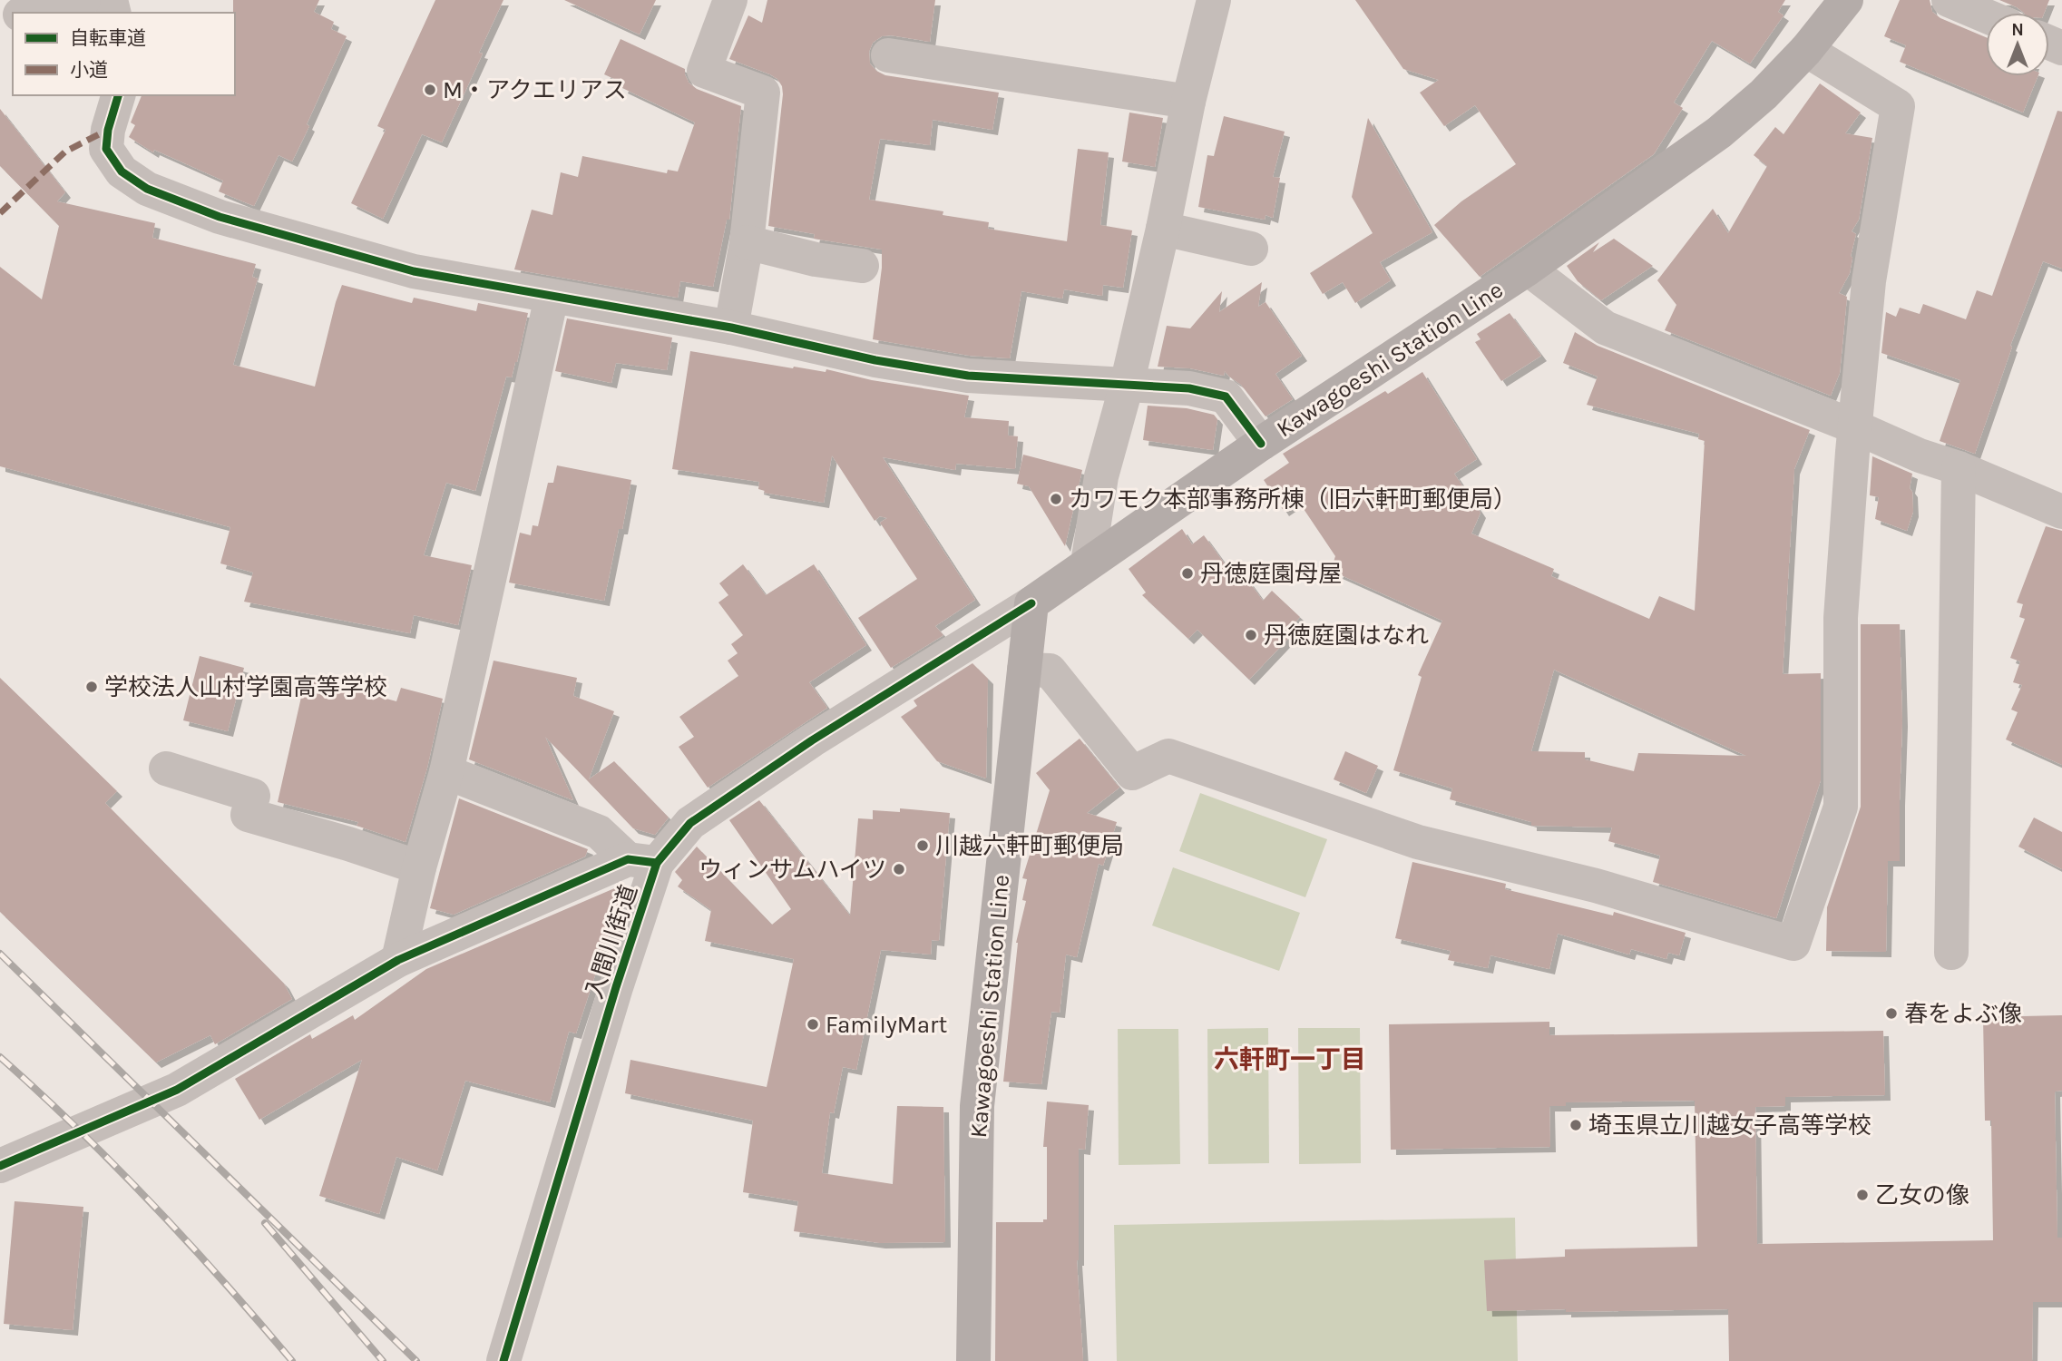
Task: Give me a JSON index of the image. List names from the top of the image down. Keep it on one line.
{"streets":{"main road":["Kawagoeshi Station Line"],"street":["入間川街道"]},"crossings":[["Kawagoeshi Station Line","入間川街道"]],"districts":["六軒町一丁目"],"places":["M・アクエリアス","カワモク本部事務所棟（旧六軒町郵便局）","丹徳庭園母屋","丹徳庭園はなれ","学校法人山村学園高等学校","川越六軒町郵便局","ウィンサムハイツ","春をよぶ像","FamilyMart","埼玉県立川越女子高等学校","乙女の像"],"legend":["自転車道","小道"],"north":"top"}
